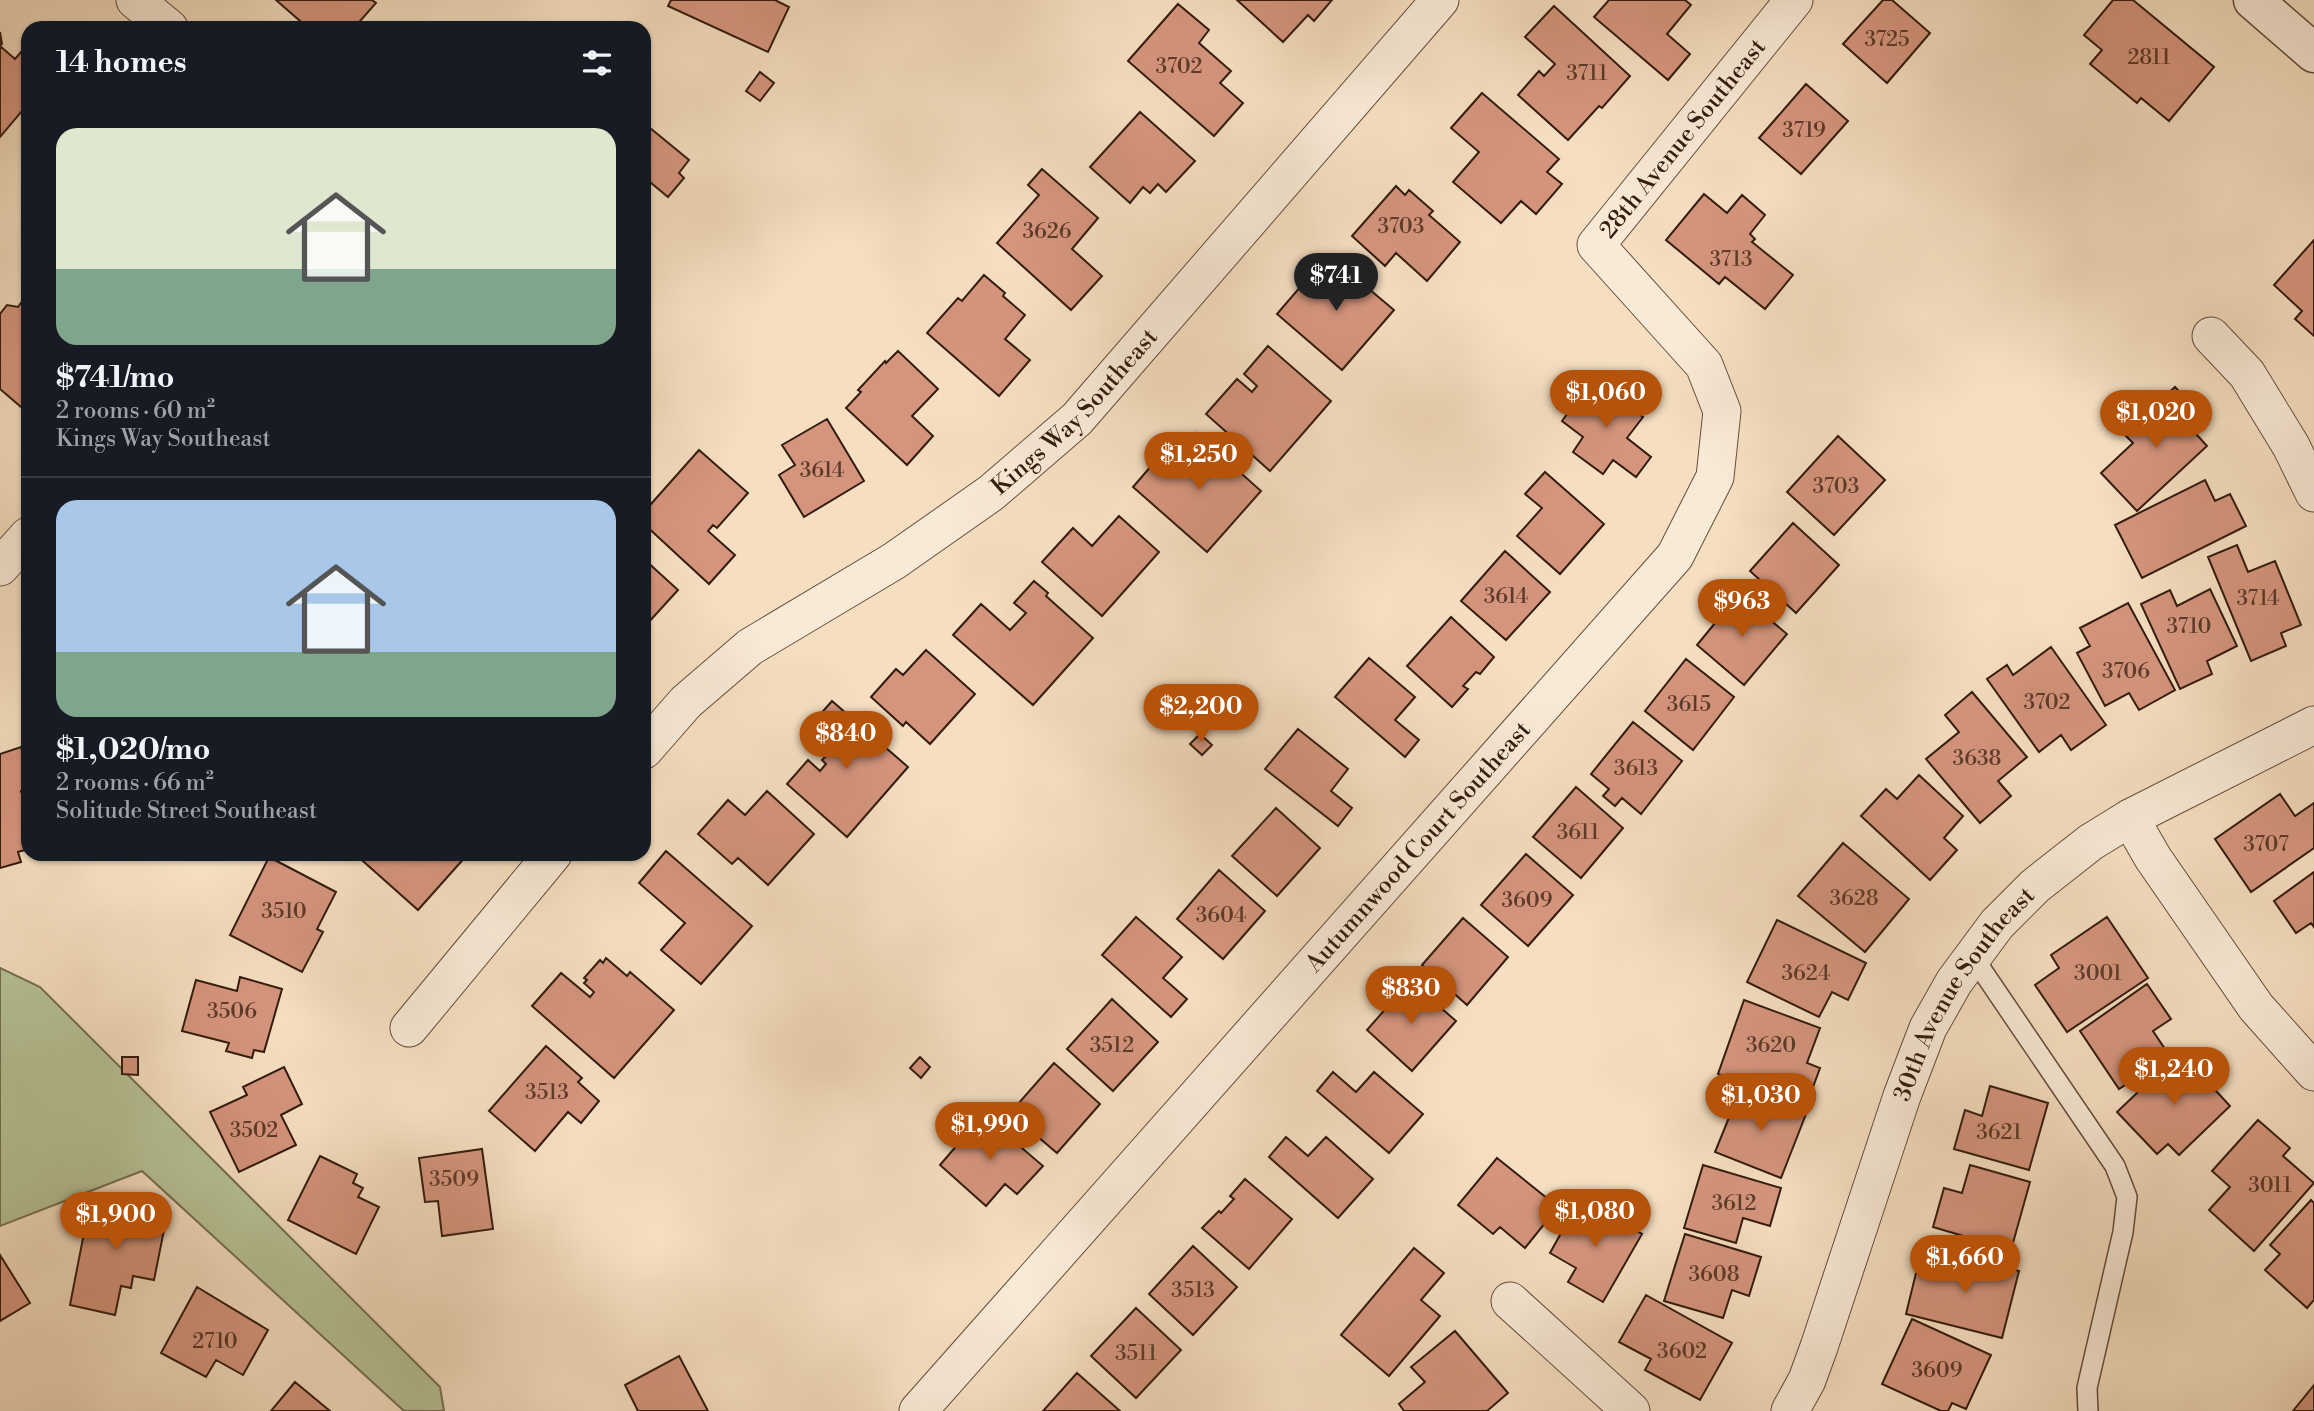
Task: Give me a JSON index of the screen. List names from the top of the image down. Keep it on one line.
{"streets":{"street":["28th Avenue Southeast","Kings Way Southeast","Autumnwood Court Southeast","30th Avenue Southeast"]},"crossings":[["28th Avenue Southeast","Autumnwood Court Southeast"]],"house_numbers":["3725","2811","3702","3711","3719","3703","3626","3713","3614","3703","3614","3714","3710","3706","3702","3615","3638","3613","3611","3707","3628","3609","3510","3604","3624","3001","3506","3512","3620","3513","3502","3621","3509","3011","3612","3608","3513","2710","3602","3511","3609"],"page":{"heading":"14 homes","list":[{"name":"$741/mo","note":"2 rooms · 60 m² · Kings Way Southeast"},{"name":"$1,020/mo","note":"2 rooms · 66 m² · Solitude Street Southeast"}],"price":["$741","$1,060","$1,020","$1,250","$963","$2,200","$840","$830","$1,240","$1,030","$1,990","$1,080","$1,900","$1,660"]}}
